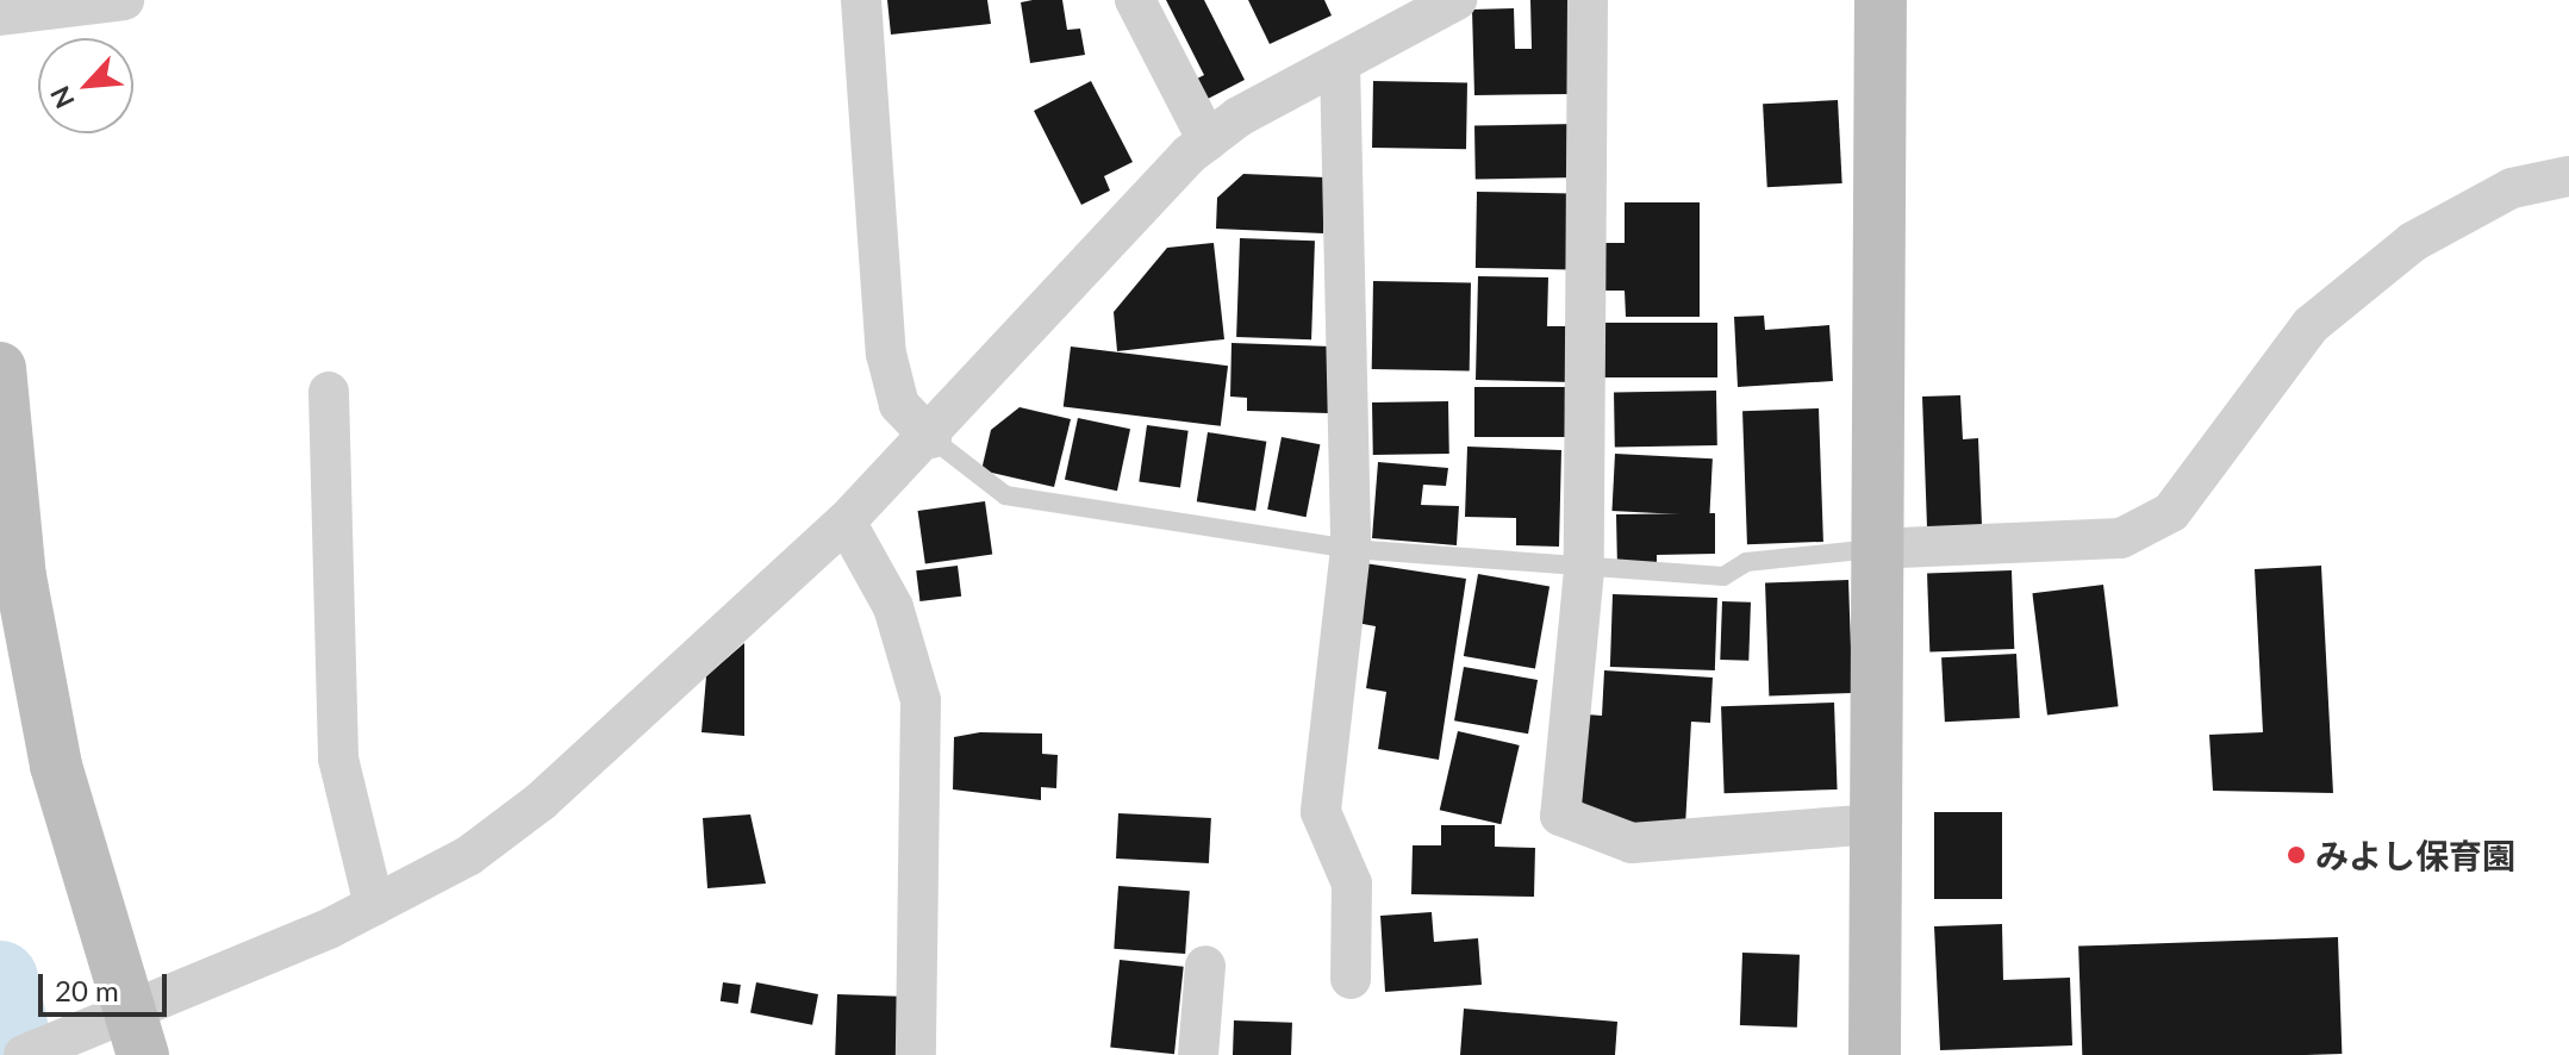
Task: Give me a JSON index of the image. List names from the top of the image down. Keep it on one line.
{"places":["みよし保育園"],"scale_bar":"20 m","north":"bottom left"}
